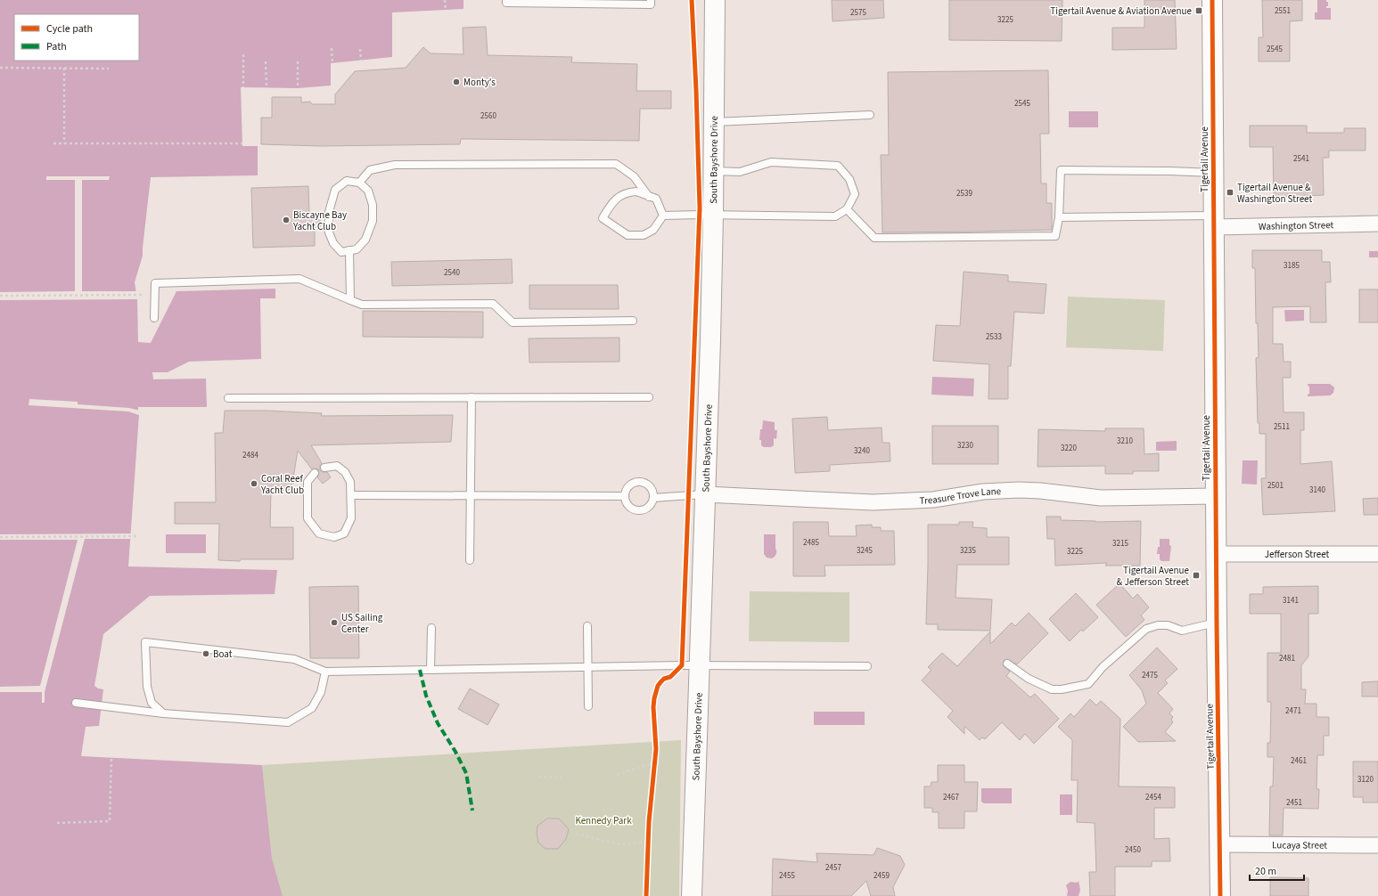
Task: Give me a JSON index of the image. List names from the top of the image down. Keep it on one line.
{"streets":{"main road":["South Bayshore Drive","Tigertail Avenue"],"street":["Washington Street","Treasure Trove Lane","Jefferson Street","Lucaya Street"]},"crossings":[["South Bayshore Drive","Treasure Trove Lane"],["Tigertail Avenue","Washington Street"],["Tigertail Avenue","Treasure Trove Lane"],["Tigertail Avenue","Jefferson Street"],["Tigertail Avenue","Lucaya Street"]],"parks":["Kennedy Park"],"places":{"transit":["Tigertail Avenue & Aviation Avenue","Tigertail Avenue & Washington Street","Tigertail Avenue & Jefferson Street"],"other":["Monty's","Biscayne Bay Yacht Club","Coral Reef Yacht Club","US Sailing Center","Boat"]},"house_numbers":["2551","2575","3225","2545","2545","2560","2541","2539","3185","2540","2533","2511","3210","3230","3220","3240","2484","2501","3140","2485","3215","3245","3235","3225","3141","2481","2475","2471","2461","3120","2467","2454","2451","2450","2457","2455","2459"],"legend":["Cycle path","Path"],"scale_bar":"20 m"}
